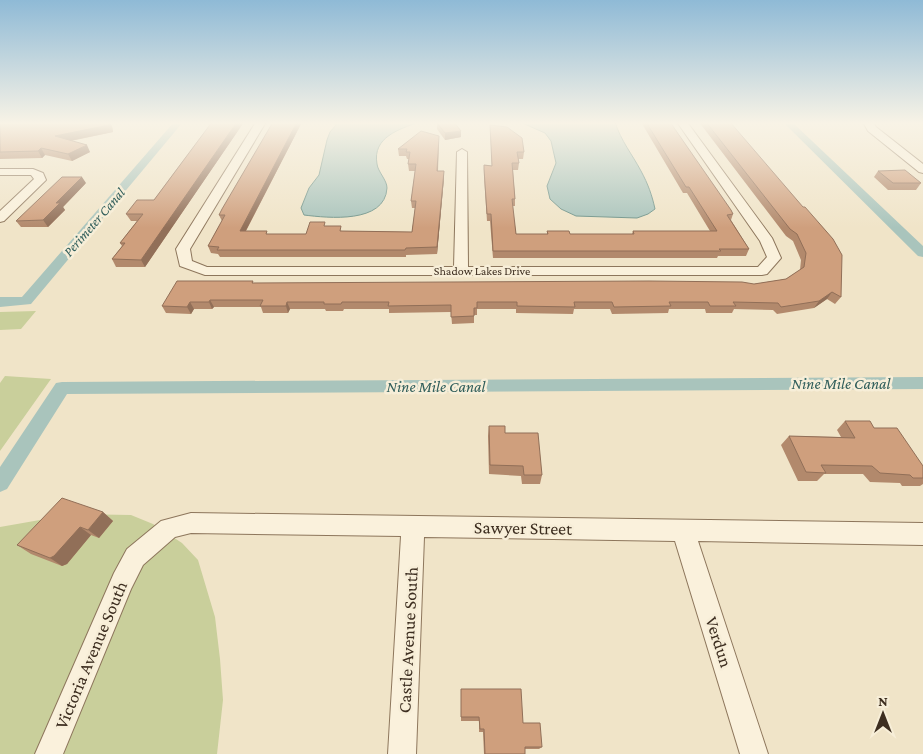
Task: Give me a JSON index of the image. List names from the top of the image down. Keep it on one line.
{"streets":{"street":["Shadow Lakes Drive","Sawyer Street","Castle Avenue South","Verdun","Victoria Avenue South"]},"crossings":[["Sawyer Street","Castle Avenue South"],["Sawyer Street","Verdun"],["Sawyer Street","Victoria Avenue South"]],"water":["Perimeter Canal","Nine Mile Canal"],"north":"top"}
